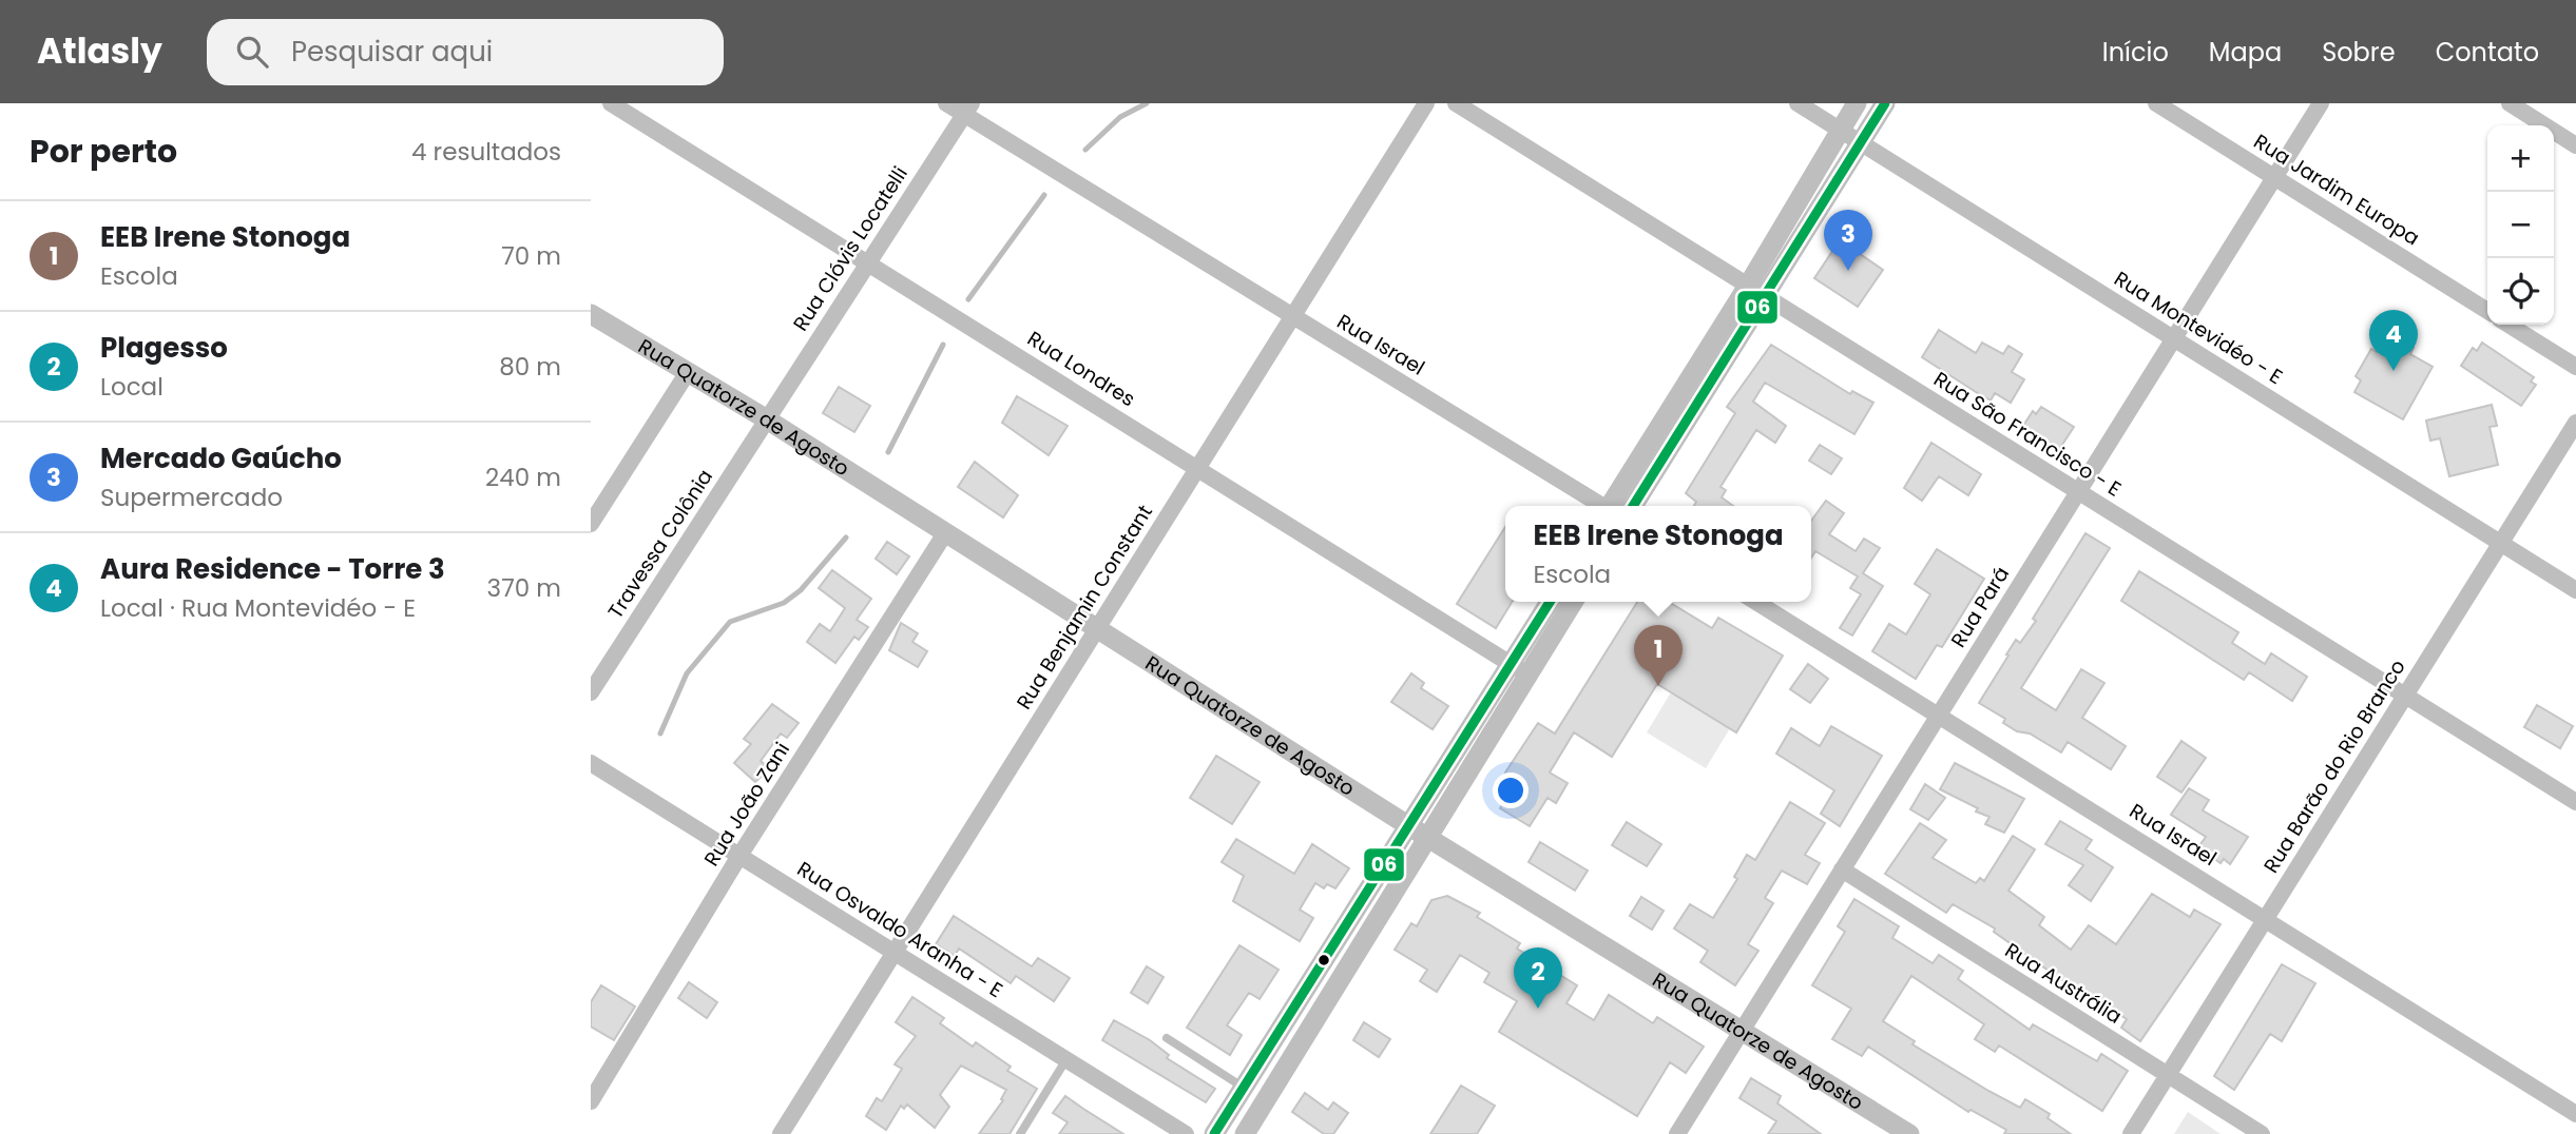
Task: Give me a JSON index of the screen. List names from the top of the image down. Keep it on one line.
{"streets":{"street":["Rua Jardim Europa","Rua Clóvis Locatelli","Rua Montevidéo - E","Rua Israel","Rua Londres","Rua Quatorze de Agosto","Rua São Francisco - E","Travessa Colônia","Rua Benjamin Constant","Rua Pará","Rua Barão do Rio Branco","Rua João Zani","Rua Osvaldo Aranha - E","Rua Austrália"]},"crossings":[["Rua Jardim Europa","Rua Pará"],["Rua Clóvis Locatelli","Rua Israel"],["Rua Clóvis Locatelli","Rua Londres"],["Rua Clóvis Locatelli","Rua Quatorze de Agosto"],["Rua Clóvis Locatelli","Travessa Colônia"],["Rua Montevidéo - E","Rua Pará"],["Rua Montevidéo - E","Rua Barão do Rio Branco"],["Rua Israel","Rua Benjamin Constant"],["Rua Israel","Rua Pará"],["Rua Israel","Rua Barão do Rio Branco"],["Rua Londres","Rua Benjamin Constant"],["Rua Quatorze de Agosto","Travessa Colônia"],["Rua Quatorze de Agosto","Rua Benjamin Constant"],["Rua Quatorze de Agosto","Rua Pará"],["Rua Quatorze de Agosto","Rua João Zani"],["Rua São Francisco - E","Rua Pará"],["Rua São Francisco - E","Rua Barão do Rio Branco"],["Rua Benjamin Constant","Rua Osvaldo Aranha - E"],["Rua Pará","Rua Austrália"],["Rua Barão do Rio Branco","Rua Austrália"],["Rua João Zani","Rua Osvaldo Aranha - E"]],"lines":["transit line 06"],"page":{"header":"Atlasly","search":"Pesquisar aqui","nav":["Início","Mapa","Sobre","Contato"],"heading":["Por perto","4 resultados"],"map_buttons":["+","−"],"list":[{"mark":"1","name":"EEB Irene Stonoga","note":"Escola","value":"70 m"},{"mark":"2","name":"Plagesso","note":"Local","value":"80 m"},{"mark":"3","name":"Mercado Gaúcho","note":"Supermercado","value":"240 m"},{"mark":"4","name":"Aura Residence - Torre 3","note":"Local · Rua Montevidéo - E","value":"370 m"}],"pins":["3","4","1","2"],"popup":["EEB Irene Stonoga","Escola"]}}
